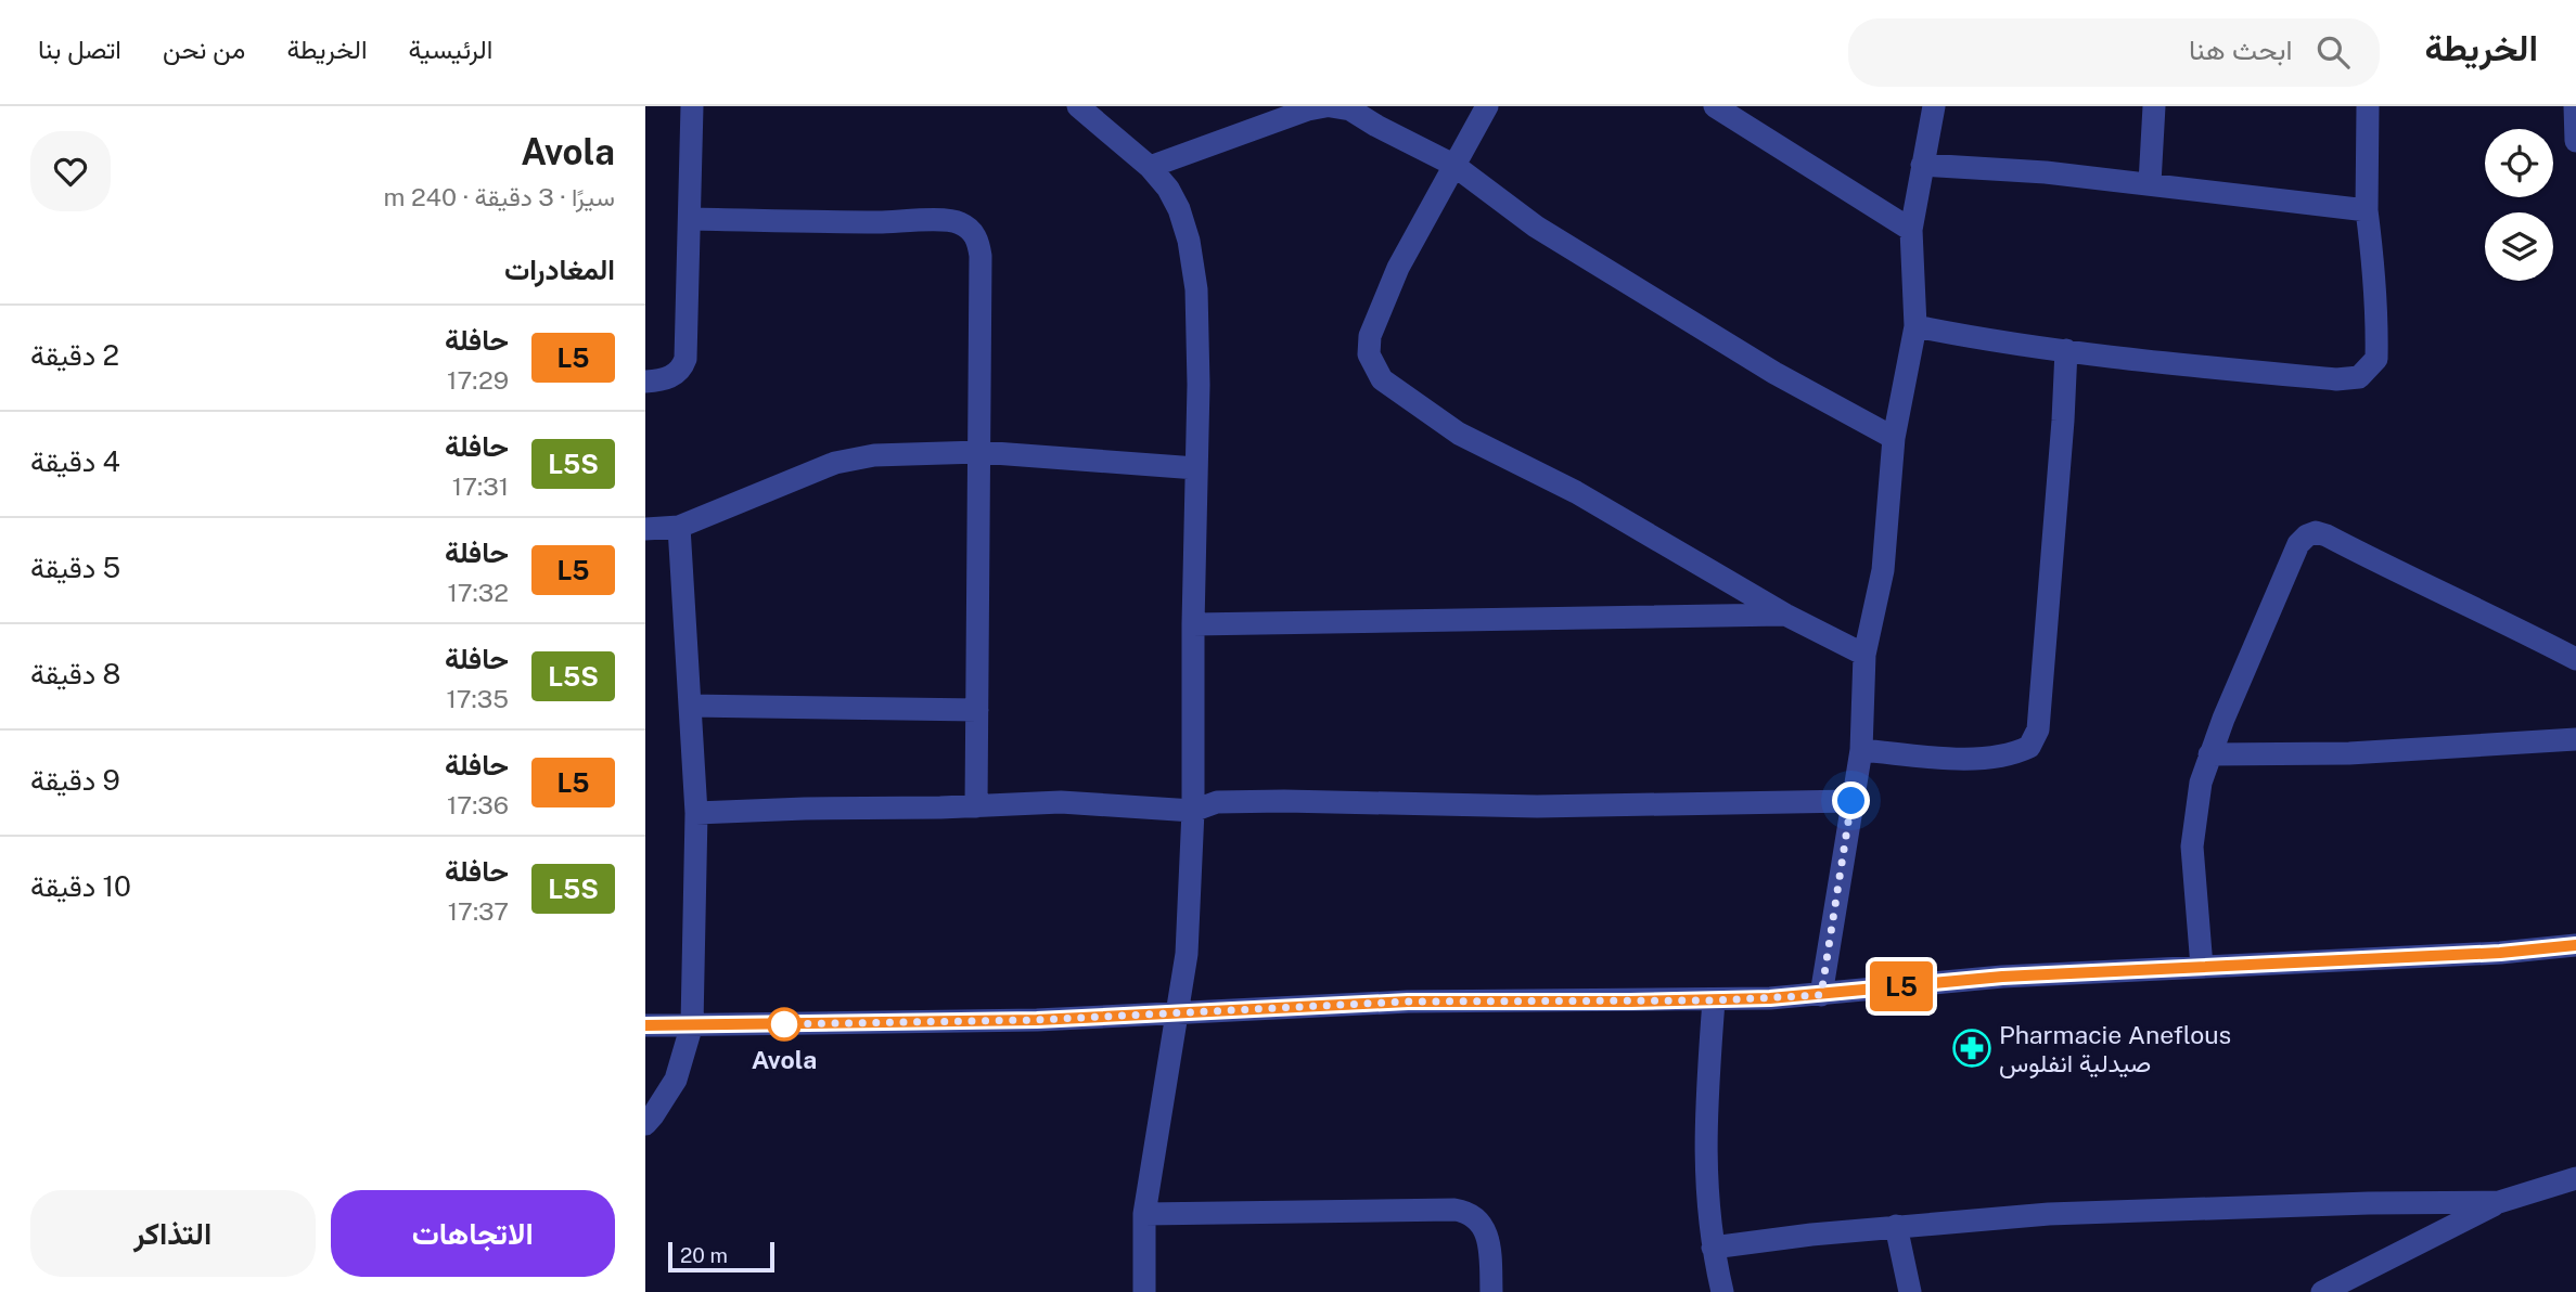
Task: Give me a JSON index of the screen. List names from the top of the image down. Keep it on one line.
{"places":{"other":["Avola"],"pharmacy":["Pharmacie Aneflous صيدلية انفلوس"]},"lines":["bus line L5"],"scale_bar":"20 m","page":{"header":"الخريطة","search":"ابحث هنا","nav":["الرئيسية","الخريطة","من نحن","اتصل بنا"],"on_map":"L5","heading":[["Avola","سيرًا · 3 دقيقة · 240 m"],"المغادرات"],"list":[{"mark":"L5","name":"حافلة","note":"17:29","value":"2 دقيقة"},{"mark":"L5S","name":"حافلة","note":"17:31","value":"4 دقيقة"},{"mark":"L5","name":"حافلة","note":"17:32","value":"5 دقيقة"},{"mark":"L5S","name":"حافلة","note":"17:35","value":"8 دقيقة"},{"mark":"L5","name":"حافلة","note":"17:36","value":"9 دقيقة"},{"mark":"L5S","name":"حافلة","note":"17:37","value":"10 دقيقة"}],"buttons":["الاتجاهات","التذاكر"],"scale":"20 m"}}
